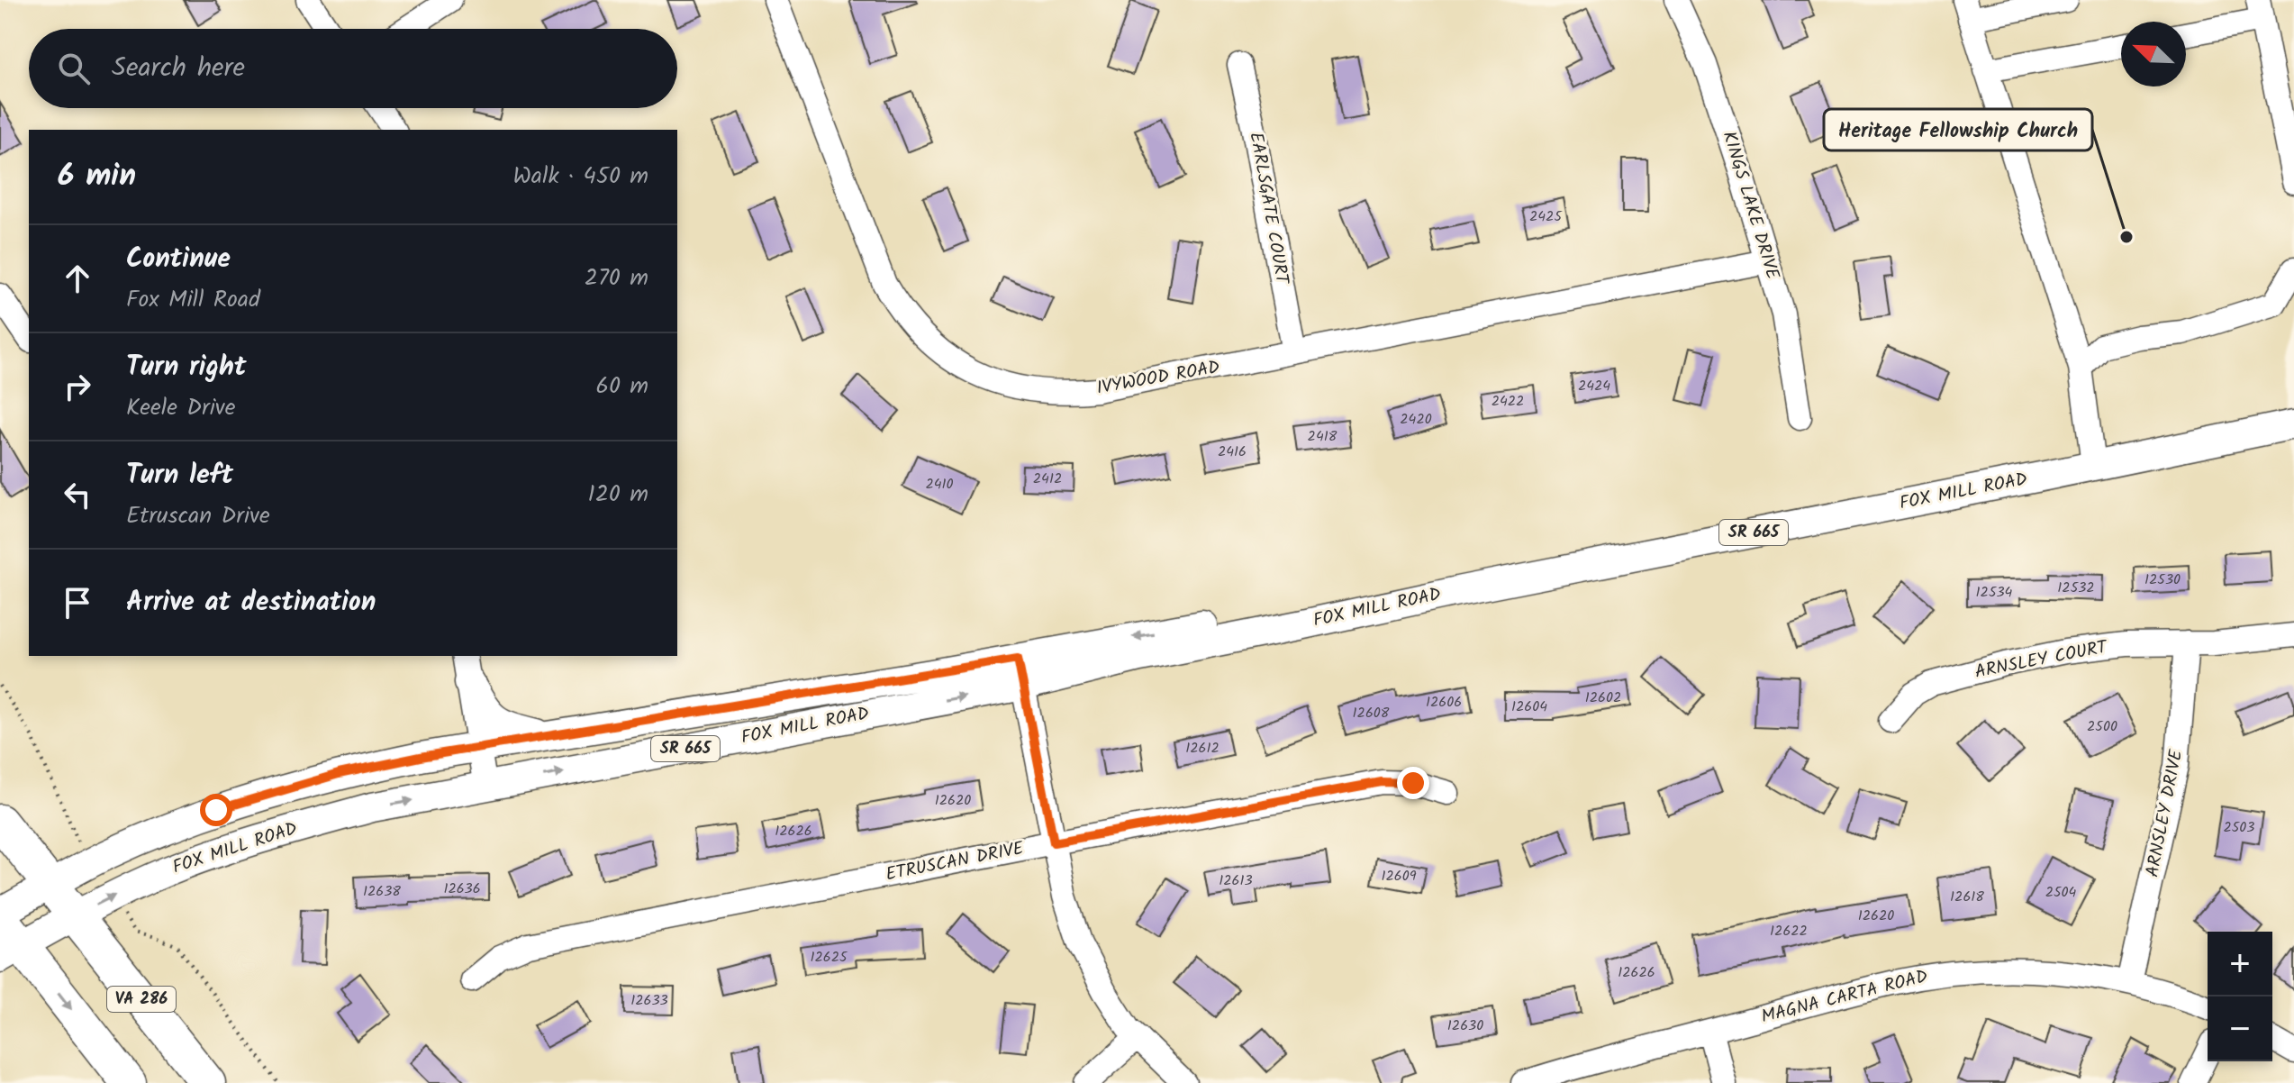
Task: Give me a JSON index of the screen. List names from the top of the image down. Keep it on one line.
{"streets":{"highway":["VA 286"],"main road":["FOX MILL ROAD","SR 665"],"street":["KINGS LAKE DRIVE","EARLSGATE COURT","IVYWOOD ROAD","ARNSLEY COURT","ARNSLEY DRIVE","ETRUSCAN DRIVE","MAGNA CARTA ROAD"]},"crossings":[["KINGS LAKE DRIVE","IVYWOOD ROAD"],["EARLSGATE COURT","IVYWOOD ROAD"],["FOX MILL ROAD","VA 286"],["ARNSLEY COURT","ARNSLEY DRIVE"],["ARNSLEY DRIVE","MAGNA CARTA ROAD"]],"places":["Heritage Fellowship Church"],"house_numbers":["2425","2424","2422","2420","2418","2416","2412","2410","12530","12532","12534","12602","12606","12604","12608","2500","12612","12620","2503","12626","12609","12613","12636","12638","2504","12618","12620","12622","12625","12626","12633","12630"],"north":"top left","page":{"search":"Search here","heading":["6 min","Walk · 450 m"],"list":[["Continue","Fox Mill Road","270 m"],["Turn right","Keele Drive","60 m"],["Turn left","Etruscan Drive","120 m"],"Arrive at destination"],"map_buttons":["+","−"]}}
